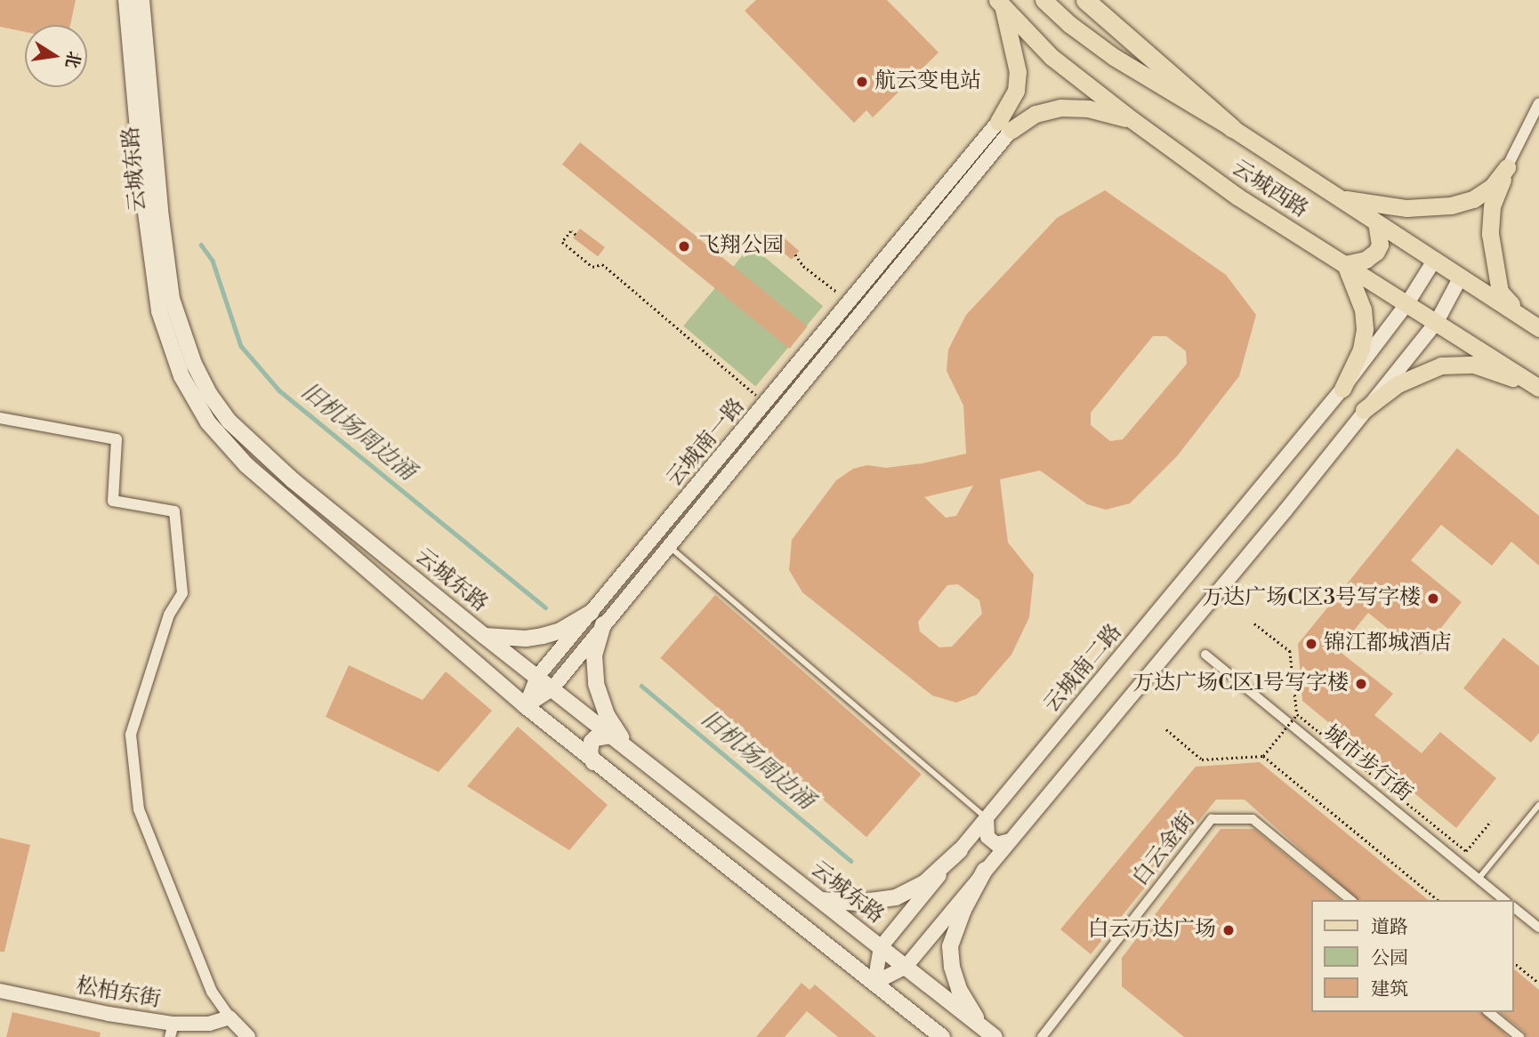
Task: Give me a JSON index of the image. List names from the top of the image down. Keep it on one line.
{"streets":{"main road":["云城东路","云城西路"],"street":["云城南一路","云城南二路","城市步行街","白云金街","松柏东街"]},"crossings":[["云城东路","云城南一路"],["云城东路","云城南二路"],["云城西路","云城南二路"]],"water":["旧机场周边涌"],"places":["航云变电站","飞翔公园","万达广场C区3号写字楼","锦江都城酒店","万达广场C区1号写字楼","白云万达广场"],"legend":["道路","公园","建筑"],"north":"right"}
